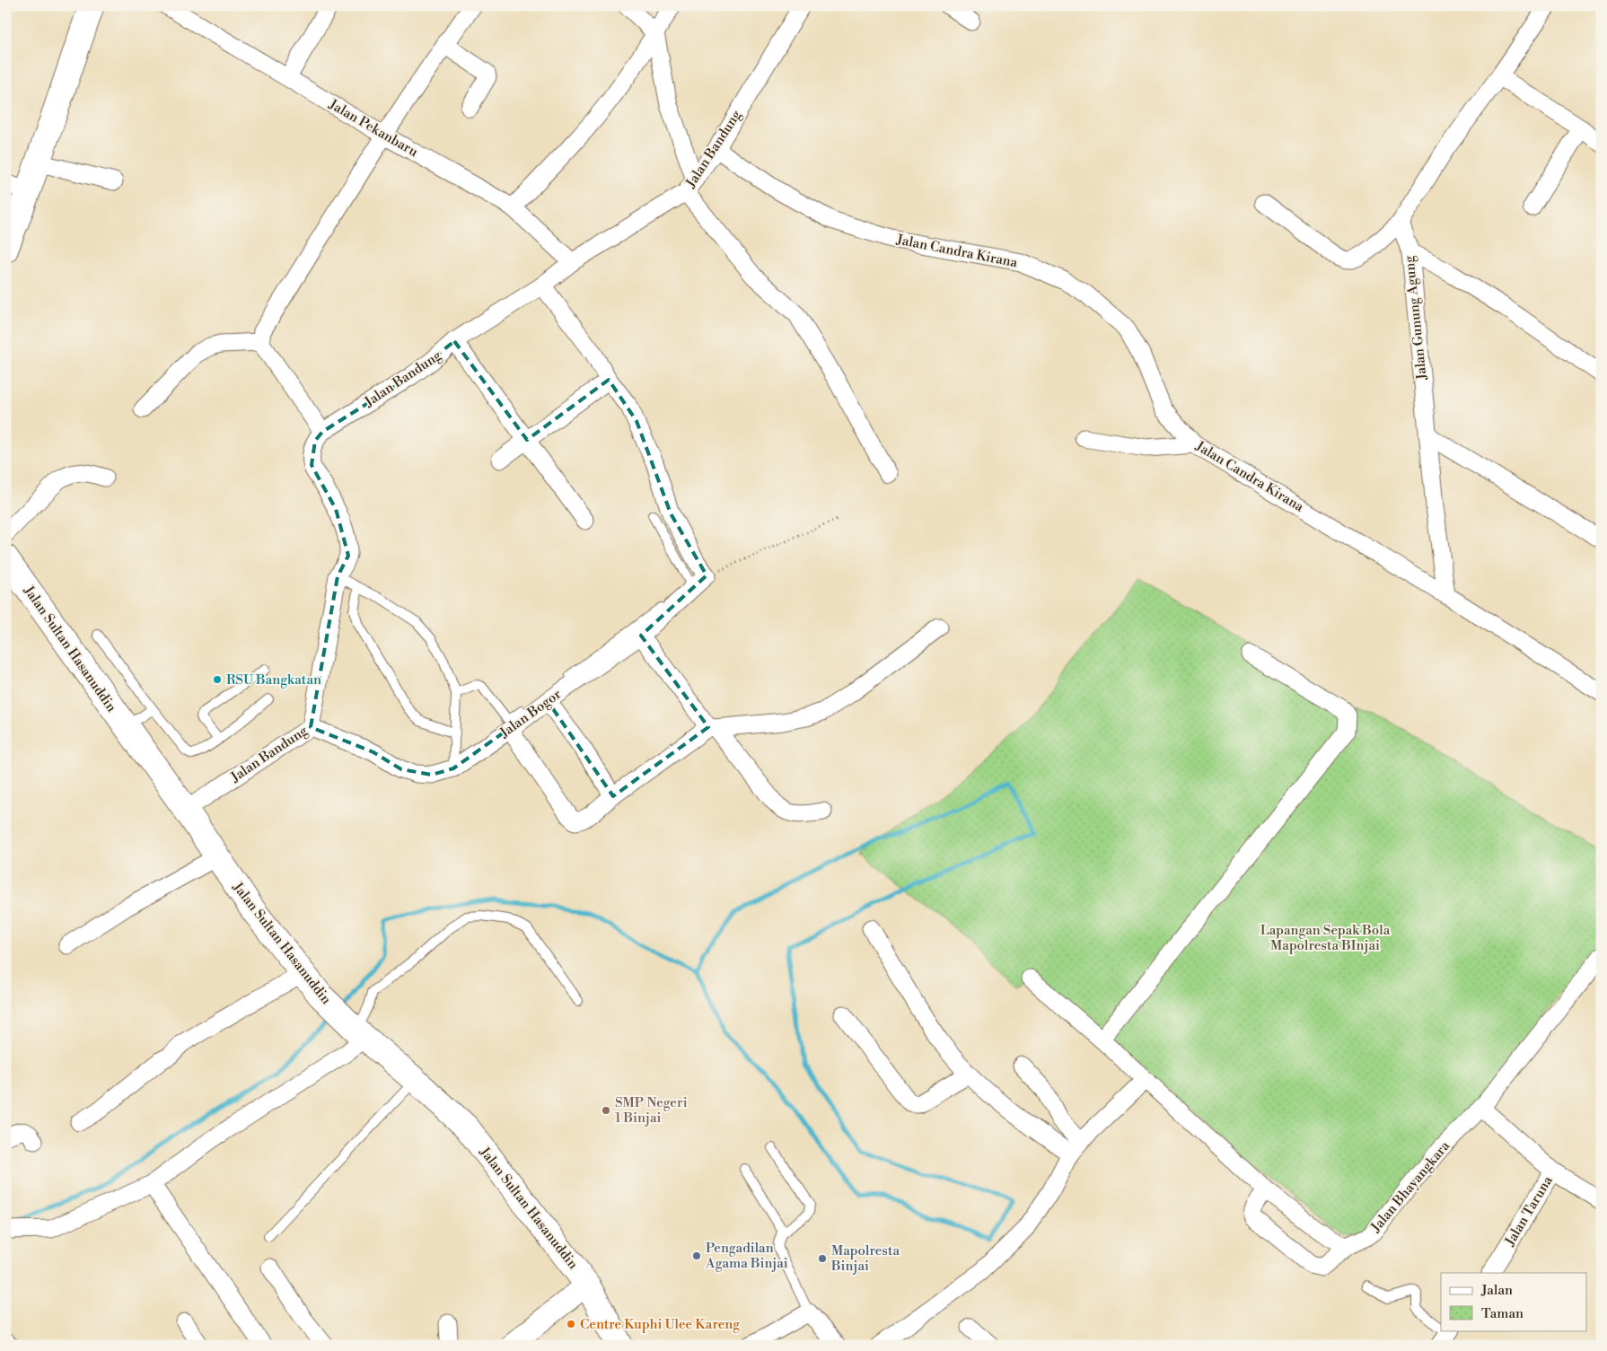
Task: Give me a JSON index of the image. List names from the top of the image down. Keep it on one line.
{"streets":{"main road":["Jalan Sultan Hasanuddin"],"street":["Jalan Pekanbaru","Jalan Bandung","Jalan Candra Kirana","Jalan Gunung Agung","Jalan Bogor","Jalan Bhayangkara","Jalan Taruna"]},"crossings":[["Jalan Pekanbaru","Jalan Bandung"],["Jalan Bandung","Jalan Candra Kirana"],["Jalan Bandung","Jalan Sultan Hasanuddin"],["Jalan Bandung","Jalan Bogor"],["Jalan Candra Kirana","Jalan Gunung Agung"]],"parks":["Lapangan Sepak Bola Mapolresta BInjai"],"places":["RSU Bangkatan","SMP Negeri 1 Binjai","Pengadilan Agama Binjai","Mapolresta Binjai","Centre Kuphi Ulee Kareng"],"legend":["Jalan","Taman"]}
